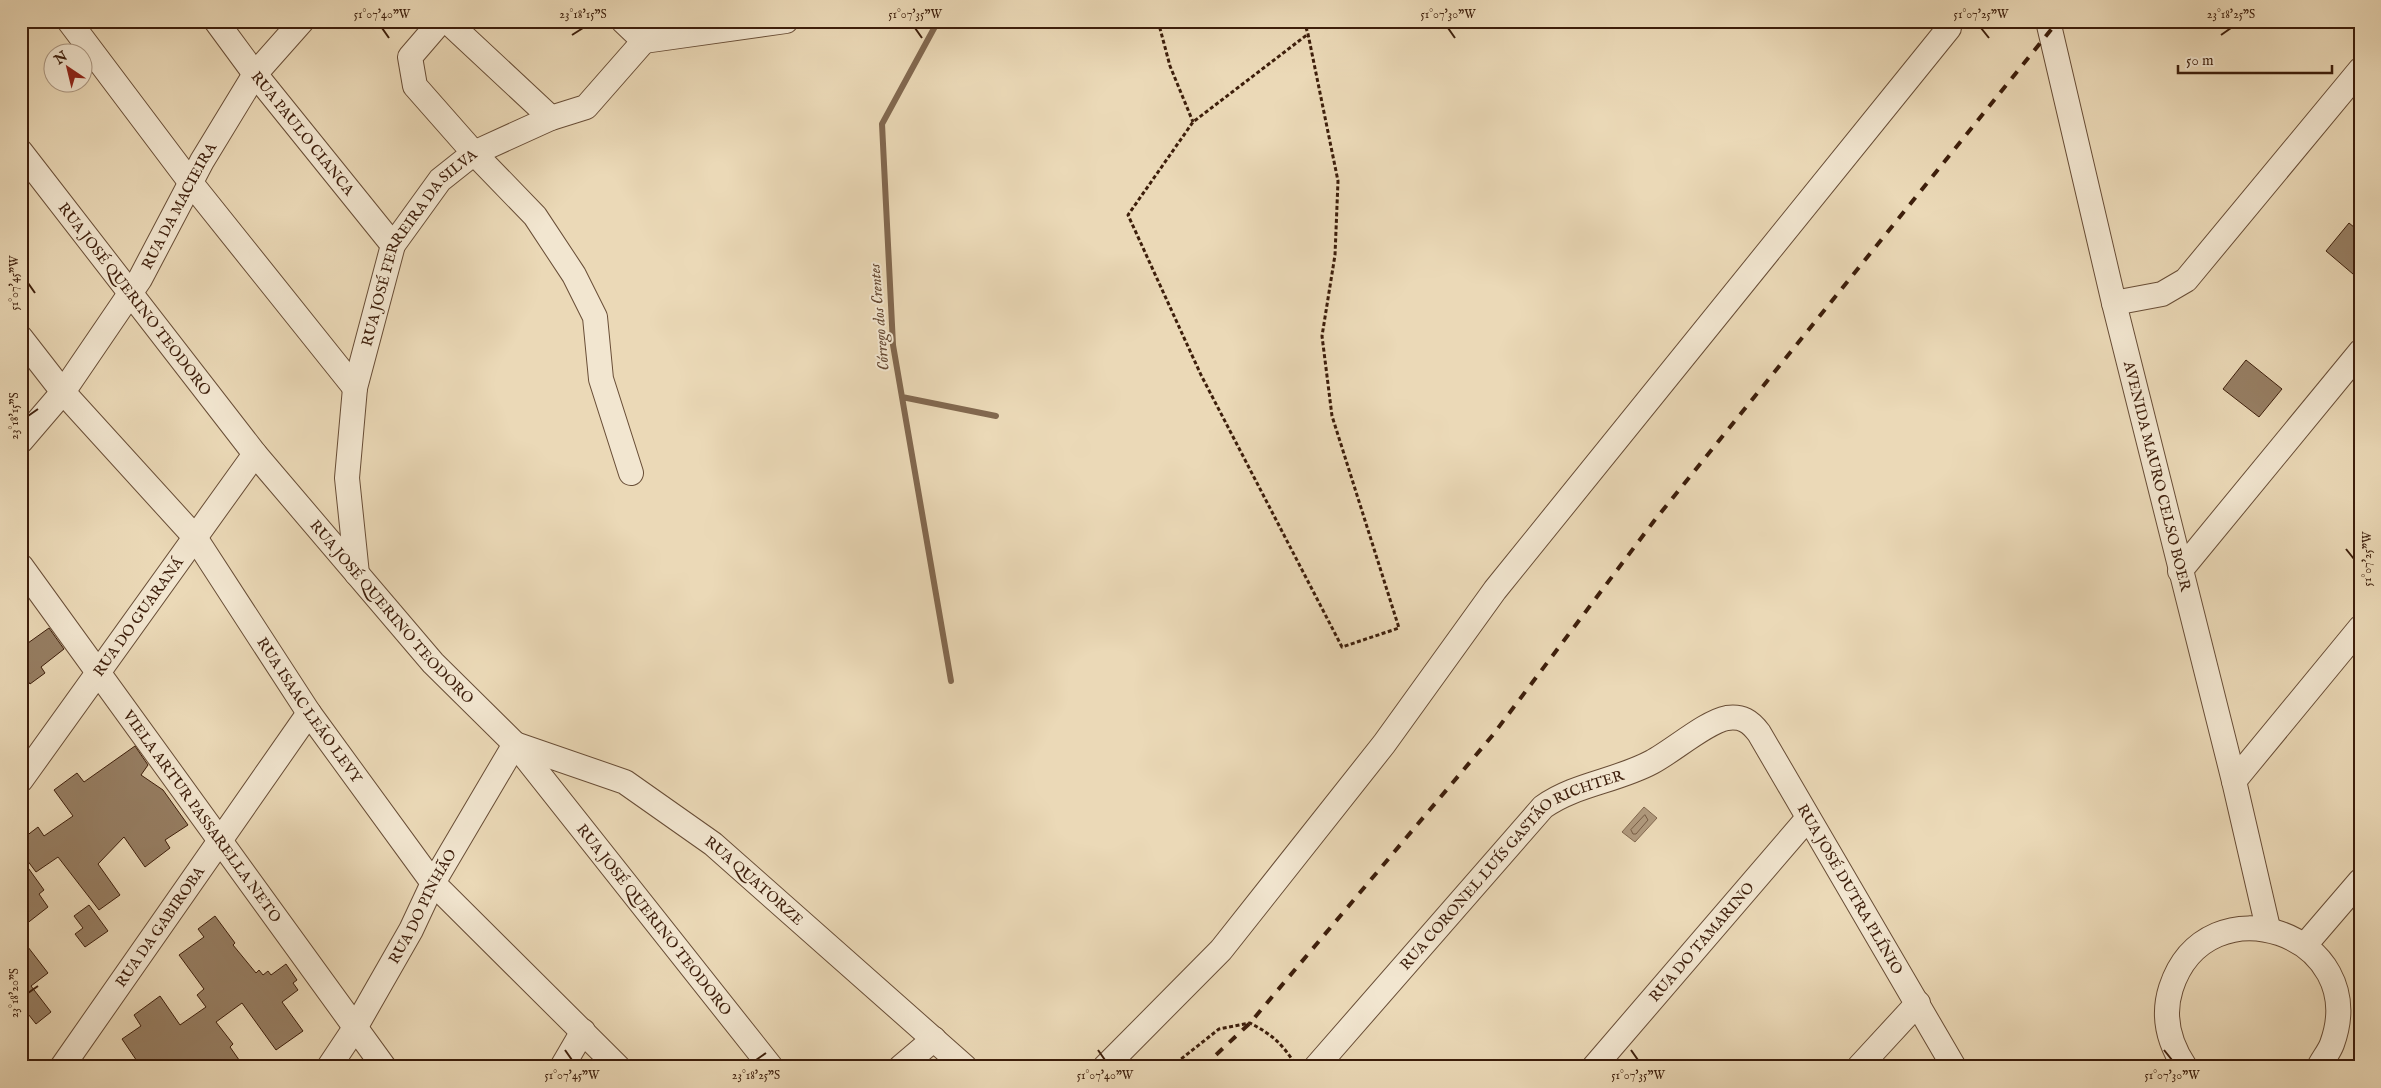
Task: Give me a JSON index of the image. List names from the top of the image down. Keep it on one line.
{"streets":{"street":["RUA PAULO CIANCA","RUA DA MACIEIRA","RUA JOSÉ FERREIRA DA SILVA","RUA JOSÉ QUERINO TEODORO","AVENIDA MAURO CELSO BOER","RUA DO GUARANÁ","RUA ISAAC LEÃO LEVY","VIELA ARTUR PASSARELLA NETO","RUA CORONEL LUÍS GASTÃO RICHTER","RUA QUATORZE","RUA JOSÉ DUTRA PLÍNIO","RUA DO PINHÃO","RUA DA GABIROBA","RUA DO TAMARINO"]},"crossings":[["RUA PAULO CIANCA","RUA DA MACIEIRA"],["RUA PAULO CIANCA","RUA JOSÉ FERREIRA DA SILVA"],["RUA DA MACIEIRA","RUA JOSÉ QUERINO TEODORO"],["RUA DA MACIEIRA","RUA ISAAC LEÃO LEVY"],["RUA JOSÉ FERREIRA DA SILVA","RUA JOSÉ QUERINO TEODORO"],["RUA JOSÉ QUERINO TEODORO","RUA DO GUARANÁ"],["RUA JOSÉ QUERINO TEODORO","RUA QUATORZE"],["RUA JOSÉ QUERINO TEODORO","RUA DO PINHÃO"],["RUA DO GUARANÁ","RUA ISAAC LEÃO LEVY"],["RUA DO GUARANÁ","VIELA ARTUR PASSARELLA NETO"],["RUA ISAAC LEÃO LEVY","RUA DO PINHÃO"],["RUA ISAAC LEÃO LEVY","RUA DA GABIROBA"],["VIELA ARTUR PASSARELLA NETO","RUA DO PINHÃO"],["VIELA ARTUR PASSARELLA NETO","RUA DA GABIROBA"],["RUA CORONEL LUÍS GASTÃO RICHTER","RUA JOSÉ DUTRA PLÍNIO"],["RUA QUATORZE","RUA DO PINHÃO"],["RUA JOSÉ DUTRA PLÍNIO","RUA DO TAMARINO"]],"water":["Córrego dos Crentes"],"scale_bar":"50 m","north":"top left","coordinates":["51°07'40\"W","23°18'15\"S","51°07'35\"W","51°07'30\"W","51°07'25\"W","23°18'25\"S","51°07'45\"W","23°18'20\"S"]}
